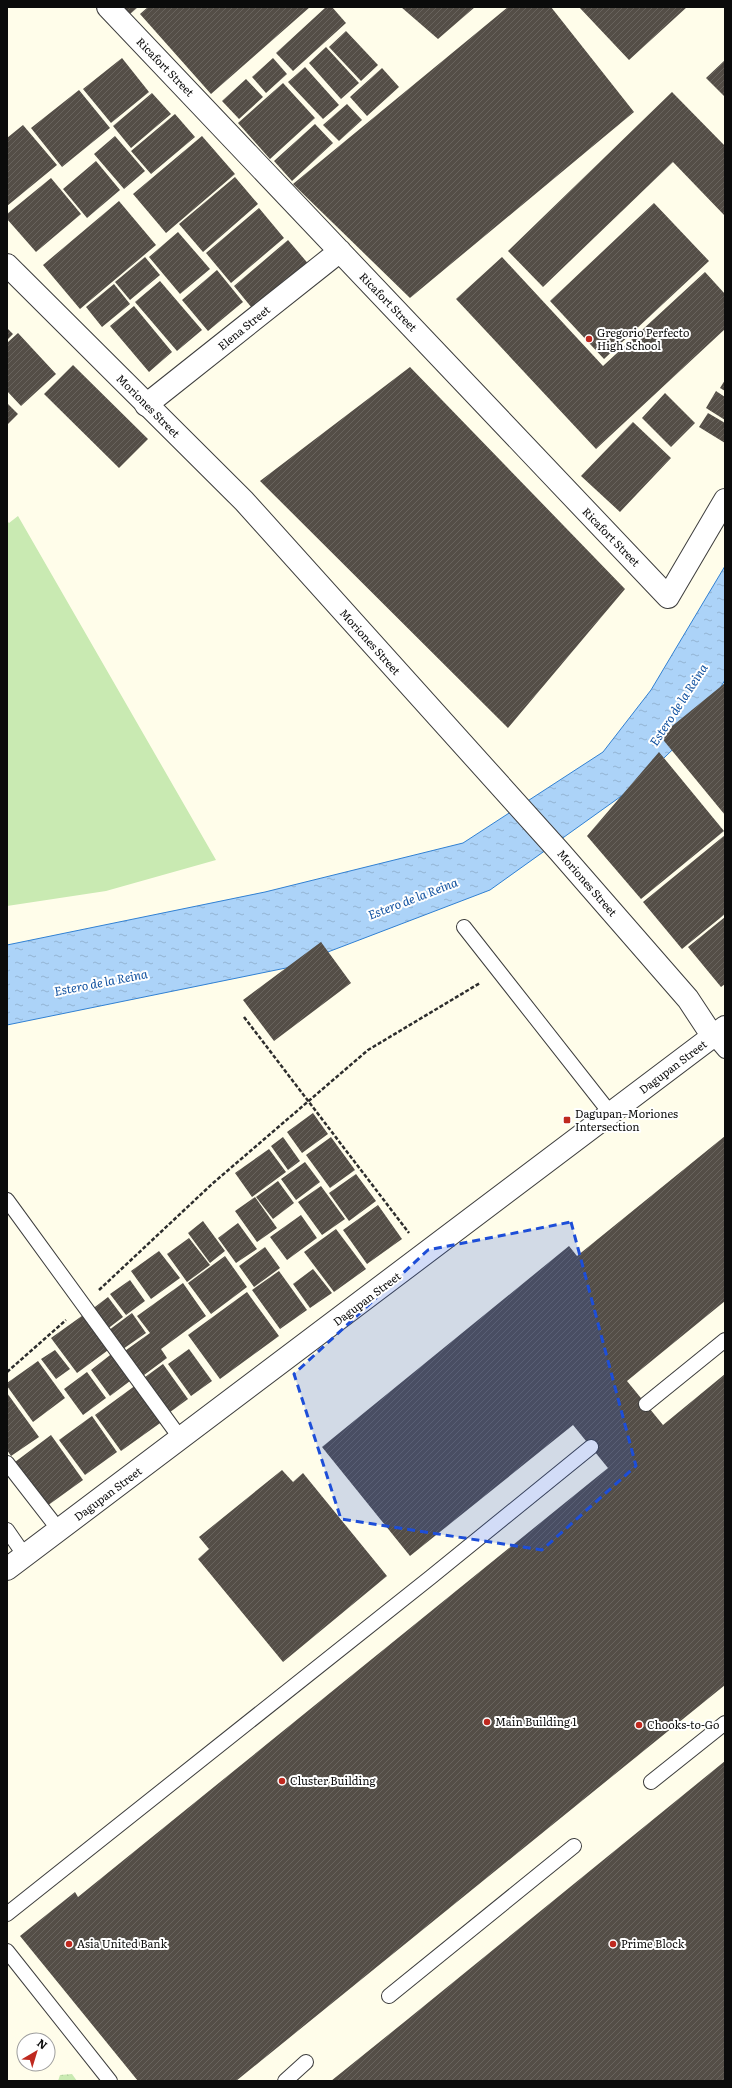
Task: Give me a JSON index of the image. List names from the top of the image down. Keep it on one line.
{"streets":{"street":["Ricafort Street","Elena Street","Moriones Street","Dagupan Street"]},"crossings":[["Ricafort Street","Elena Street"],["Elena Street","Moriones Street"],["Moriones Street","Dagupan Street"]],"water":["Estero de la Reina"],"places":{"other":["Gregorio Perfecto High School","Main Building 1","Chooks-to-Go","Cluster Building","Asia United Bank","Prime Block"],"transit":["Dagupan–Moriones Intersection"]},"north":"top right"}
